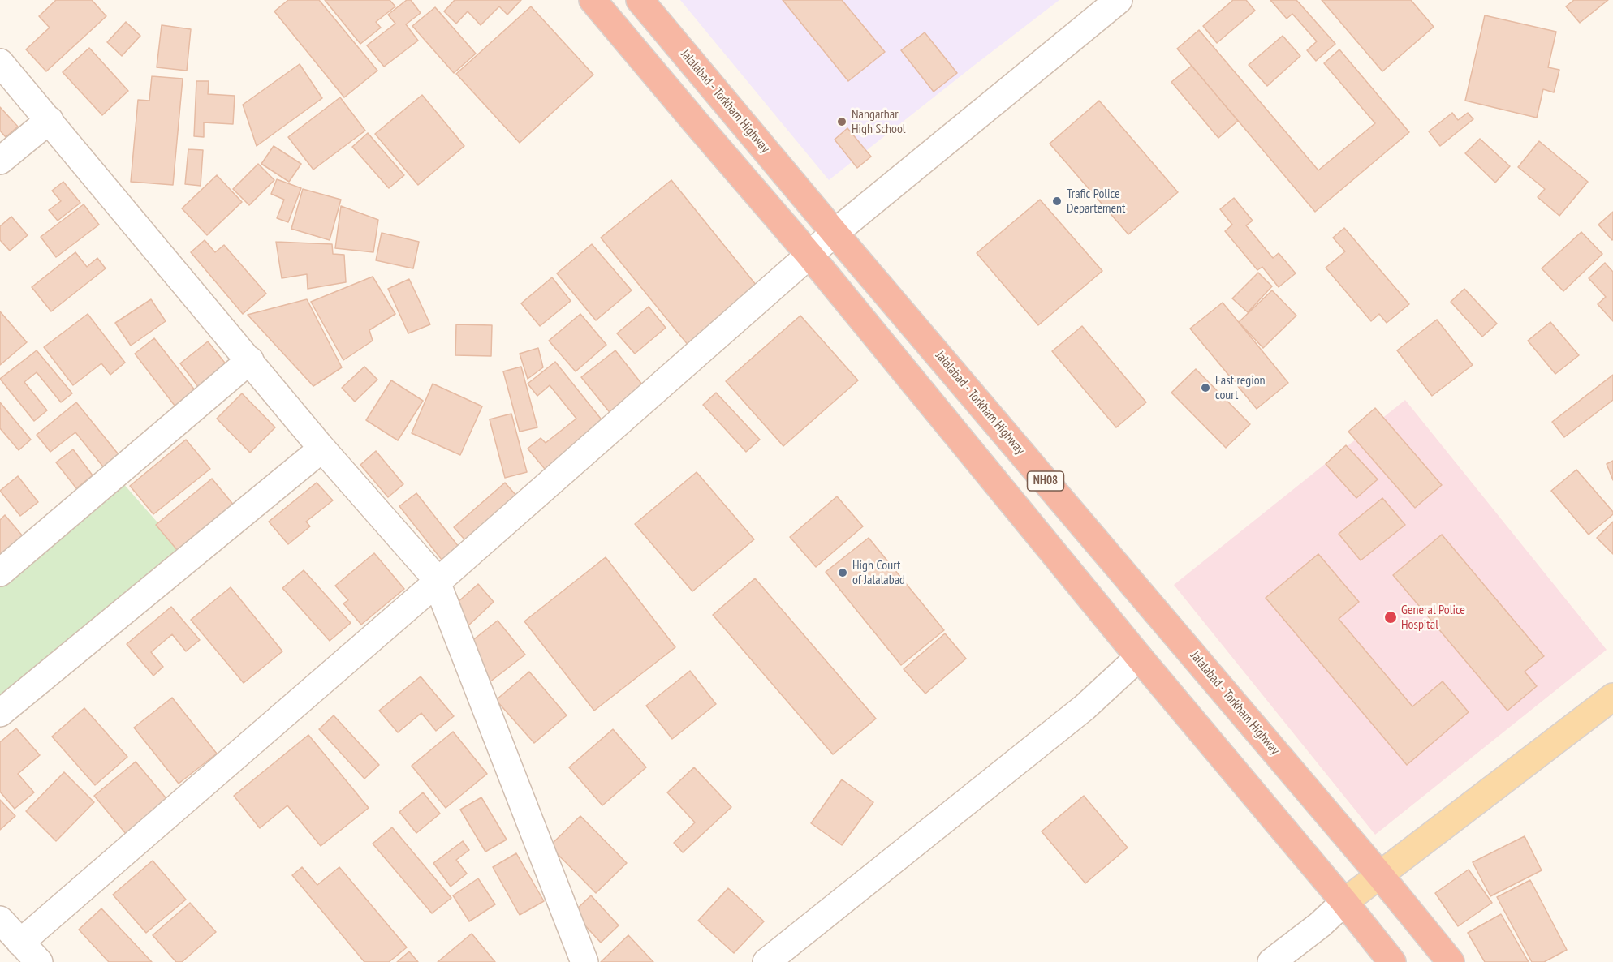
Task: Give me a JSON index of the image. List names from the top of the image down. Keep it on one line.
{"streets":{"highway":["Jalalabad - Torkham Highway","NH08"]},"places":["Nangarhar High School","Trafic Police Departement","East region court","High Court of Jalalabad","General Police Hospital"]}
